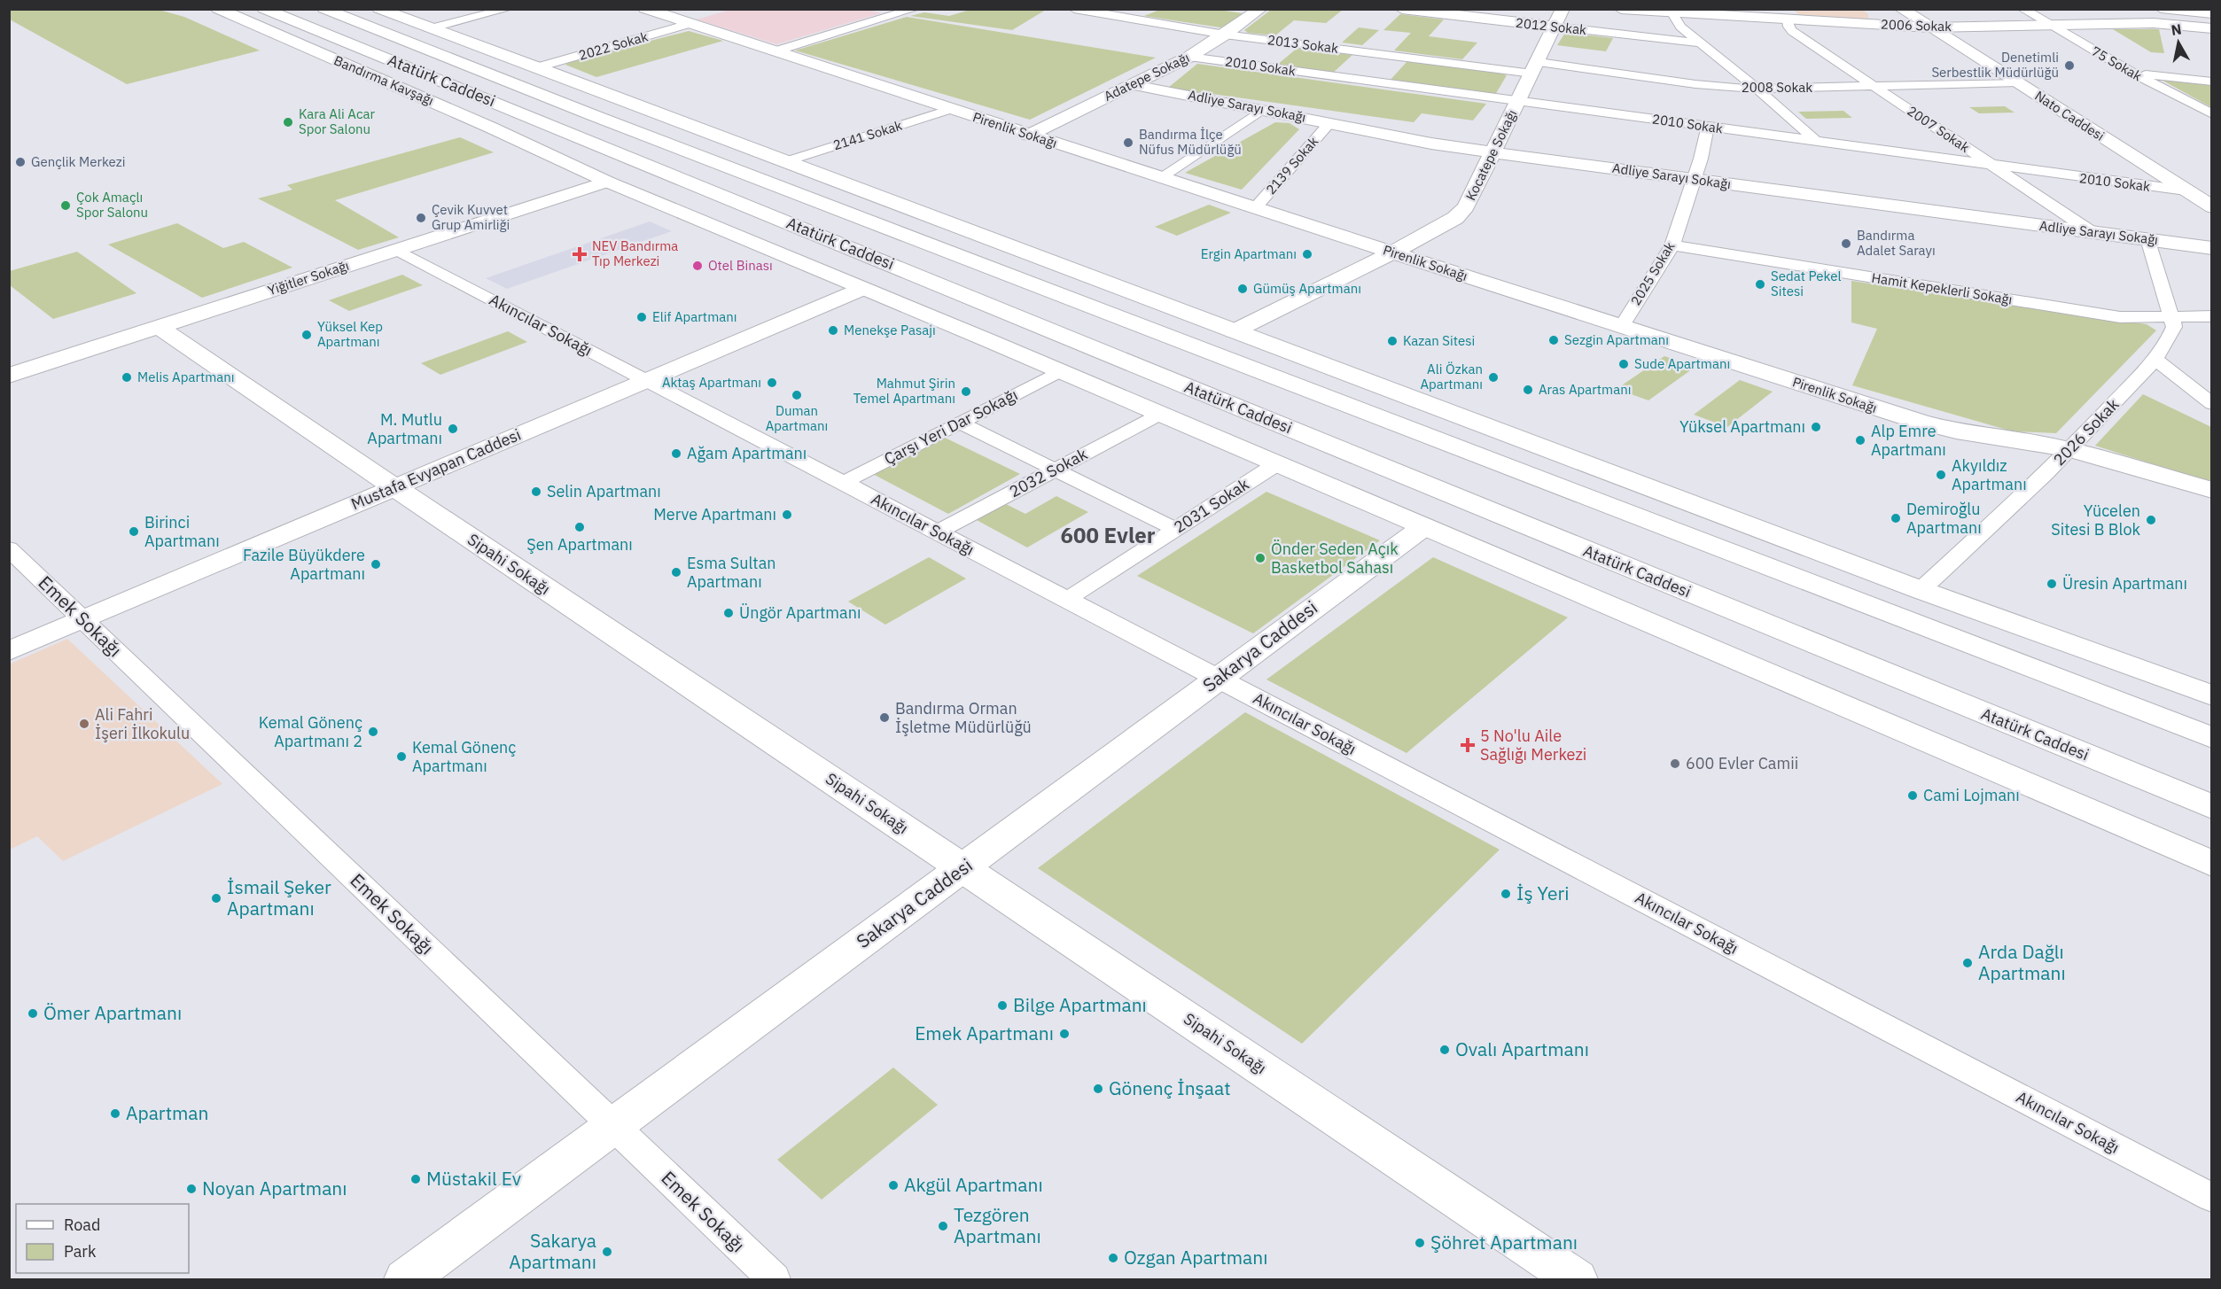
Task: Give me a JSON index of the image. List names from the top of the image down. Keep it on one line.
{"streets":{"main road":["2006 Sokak","2012 Sokak","Adatepe Sokağı","Bandırma Kavşağı","Atatürk Caddesi","Adliye Sarayı Sokağı","Nato Caddesi","Pirenlik Sokağı","Kocatepe Sokağı","Yiğitler Sokağı","Mustafa Evyapan Caddesi","Sipahi Sokağı","Sakarya Caddesi"],"lane":["2013 Sokak","2022 Sokak","75 Sokak","2010 Sokak","2008 Sokak","2007 Sokak","2141 Sokak","2139 Sokak","2025 Sokak","Hamit Kepeklerli Sokağı","Akıncılar Sokağı","Çarşı Yeri Dar Sokağı","2026 Sokak","2032 Sokak","2031 Sokak","Emek Sokağı"]},"crossings":[["2006 Sokak","75 Sokak"],["2006 Sokak","Nato Caddesi"],["2006 Sokak","2007 Sokak"],["2012 Sokak","Kocatepe Sokağı"],["2013 Sokak","Adatepe Sokağı"],["2013 Sokak","2008 Sokak"],["2013 Sokak","Kocatepe Sokağı"],["2022 Sokak","Pirenlik Sokağı"],["2010 Sokak","Adatepe Sokağı"],["2010 Sokak","Nato Caddesi"],["2010 Sokak","2007 Sokak"],["2010 Sokak","Kocatepe Sokağı"],["2010 Sokak","2025 Sokak"],["Adatepe Sokağı","Adliye Sarayı Sokağı"],["Adatepe Sokağı","Pirenlik Sokağı"],["Bandırma Kavşağı","Atatürk Caddesi"],["Atatürk Caddesi","Yiğitler Sokağı"],["Atatürk Caddesi","Çarşı Yeri Dar Sokağı"],["Atatürk Caddesi","Mustafa Evyapan Caddesi"],["Atatürk Caddesi","2032 Sokak"],["Atatürk Caddesi","2031 Sokak"],["Atatürk Caddesi","Sakarya Caddesi"],["2008 Sokak","Nato Caddesi"],["2008 Sokak","2007 Sokak"],["2008 Sokak","Kocatepe Sokağı"],["Adliye Sarayı Sokağı","2007 Sokak"],["Adliye Sarayı Sokağı","Kocatepe Sokağı"],["Adliye Sarayı Sokağı","2139 Sokak"],["Adliye Sarayı Sokağı","2025 Sokak"],["Adliye Sarayı Sokağı","2026 Sokak"],["Pirenlik Sokağı","2141 Sokak"],["Pirenlik Sokağı","Kocatepe Sokağı"],["Pirenlik Sokağı","2139 Sokak"],["Pirenlik Sokağı","2025 Sokak"],["Pirenlik Sokağı","2026 Sokak"],["2025 Sokak","Hamit Kepeklerli Sokağı"],["Yiğitler Sokağı","Akıncılar Sokağı"],["Yiğitler Sokağı","Sipahi Sokağı"],["Hamit Kepeklerli Sokağı","2026 Sokak"],["Akıncılar Sokağı","Çarşı Yeri Dar Sokağı"],["Akıncılar Sokağı","Mustafa Evyapan Caddesi"],["Akıncılar Sokağı","2032 Sokak"],["Akıncılar Sokağı","2031 Sokak"],["Akıncılar Sokağı","Sakarya Caddesi"],["Mustafa Evyapan Caddesi","Sipahi Sokağı"],["Mustafa Evyapan Caddesi","Emek Sokağı"],["Sipahi Sokağı","Sakarya Caddesi"],["Emek Sokağı","Sakarya Caddesi"]],"districts":["600 Evler"],"places":{"other":["Denetimli Serbestlik Müdürlüğü","Kara Ali Acar Spor Salonu","Bandırma İlçe Nüfus Müdürlüğü","Gençlik Merkezi","Çok Amaçlı Spor Salonu","Çevik Kuvvet Grup Amirliği","Bandırma Adalet Sarayı","Ergin Apartmanı","Otel Binası","Sedat Pekel Sitesi","Gümüş Apartmanı","Elif Apartmanı","Menekşe Pasajı","Yüksel Kep Apartmanı","Sezgin Apartmanı","Kazan Sitesi","Sude Apartmanı","Melis Apartmanı","Ali Özkan Apartmanı","Aktaş Apartmanı","Aras Apartmanı","Mahmut Şirin Temel Apartmanı","Duman Apartmanı","Yüksel Apartmanı","M. Mutlu Apartmanı","Alp Emre Apartmanı","Ağam Apartmanı","Akyıldız Apartmanı","Selin Apartmanı","Merve Apartmanı","Demiroğlu Apartmanı","Yücelen Sitesi B Blok","Şen Apartmanı","Birinci Apartmanı","Önder Seden Açık Basketbol Sahası","Fazile Büyükdere Apartmanı","Esma Sultan Apartmanı","Üresin Apartmanı","Üngör Apartmanı","Bandırma Orman İşletme Müdürlüğü","Ali Fahri İşeri İlkokulu","Kemal Gönenç Apartmanı 2","Kemal Gönenç Apartmanı","600 Evler Camii","Cami Lojmanı","İş Yeri","İsmail Şeker Apartmanı","Arda Dağlı Apartmanı","Bilge Apartmanı","Ömer Apartmanı","Emek Apartmanı","Ovalı Apartmanı","Gönenç İnşaat","Apartman","Müstakil Ev","Akgül Apartmanı","Noyan Apartmanı","Tezgören Apartmanı","Şöhret Apartmanı","Sakarya Apartmanı","Ozgan Apartmanı"],"health":["NEV Bandırma Tıp Merkezi","5 No'lu Aile Sağlığı Merkezi"]},"legend":["Road","Park"],"north":"top"}
